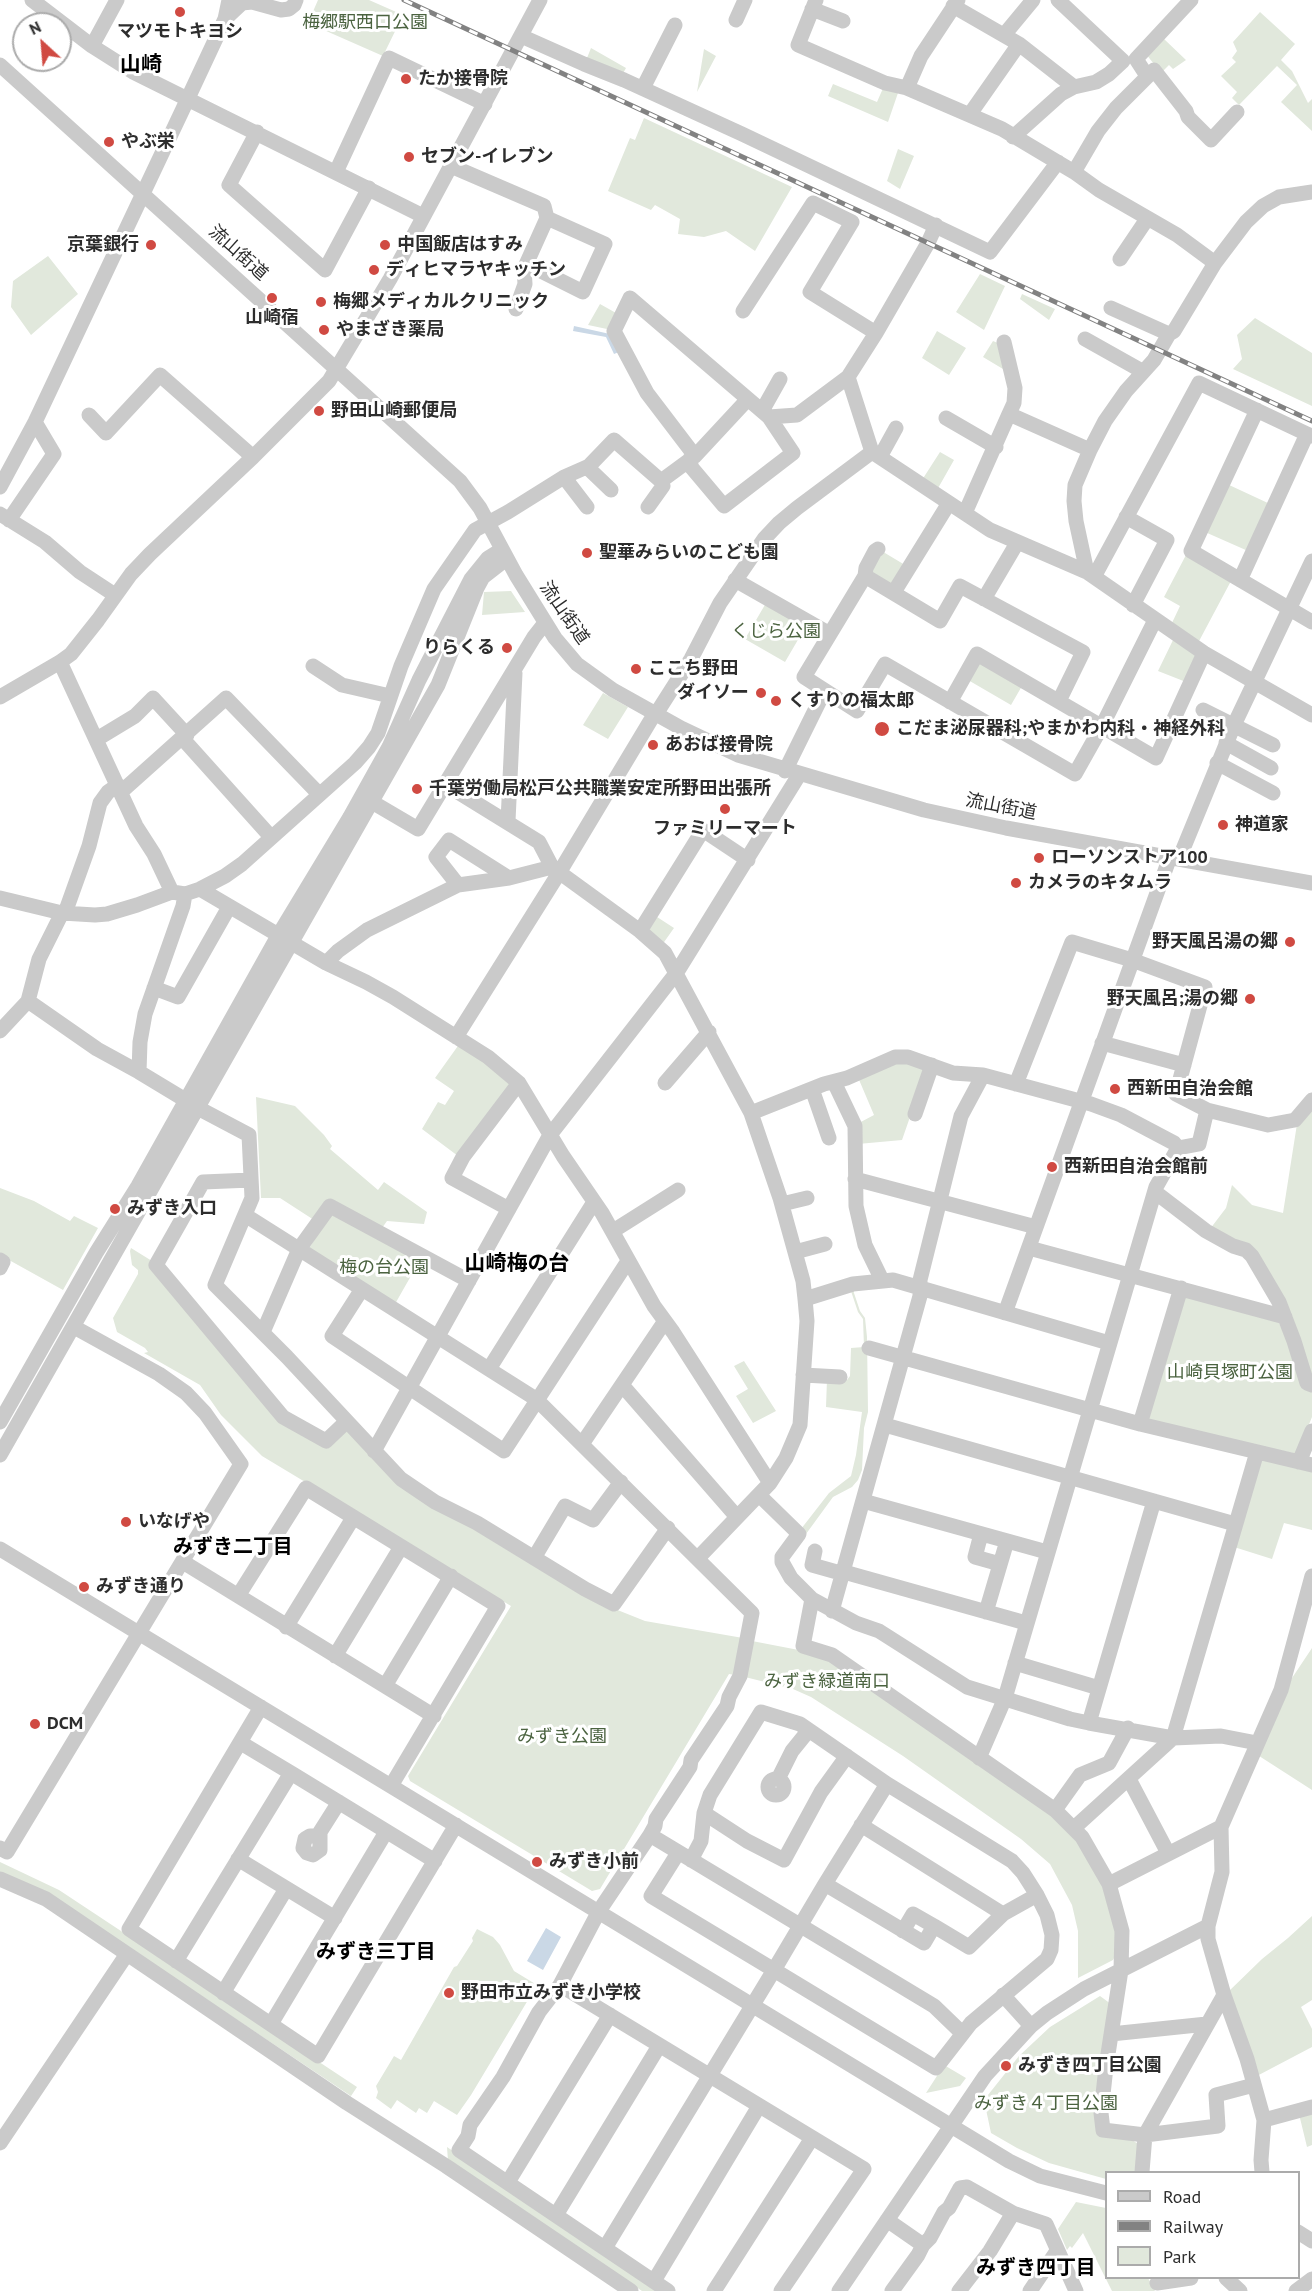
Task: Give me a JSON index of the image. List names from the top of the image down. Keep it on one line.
{"streets":{"street":["流山街道"]},"districts":["山崎","山崎梅の台","みずき二丁目","みずき三丁目","みずき四丁目"],"parks":["梅郷駅西口公園","くじら公園","梅の台公園","山崎貝塚町公園","みずき緑道南口","みずき公園","みずき４丁目公園"],"places":["マツモトキヨシ","たか接骨院","やぶ栄","セブン-イレブン","京葉銀行","中国飯店はすみ","ディヒマラヤキッチン","山崎宿","梅郷メディカルクリニック","やまざき薬局","野田山崎郵便局","聖華みらいのこども園","りらくる","ここち野田","ダイソー","くすりの福太郎","こだま泌尿器科;やまかわ内科・神経外科","あおば接骨院","千葉労働局松戸公共職業安定所野田出張所","ファミリーマート","神道家","ローソンストア100","カメラのキタムラ","野天風呂湯の郷","野天風呂;湯の郷","西新田自治会館","西新田自治会館前","みずき入口","いなげや","みずき通り","DCM","みずき小前","野田市立みずき小学校","みずき四丁目公園"],"legend":["Road","Railway","Park"],"north":"top left"}
